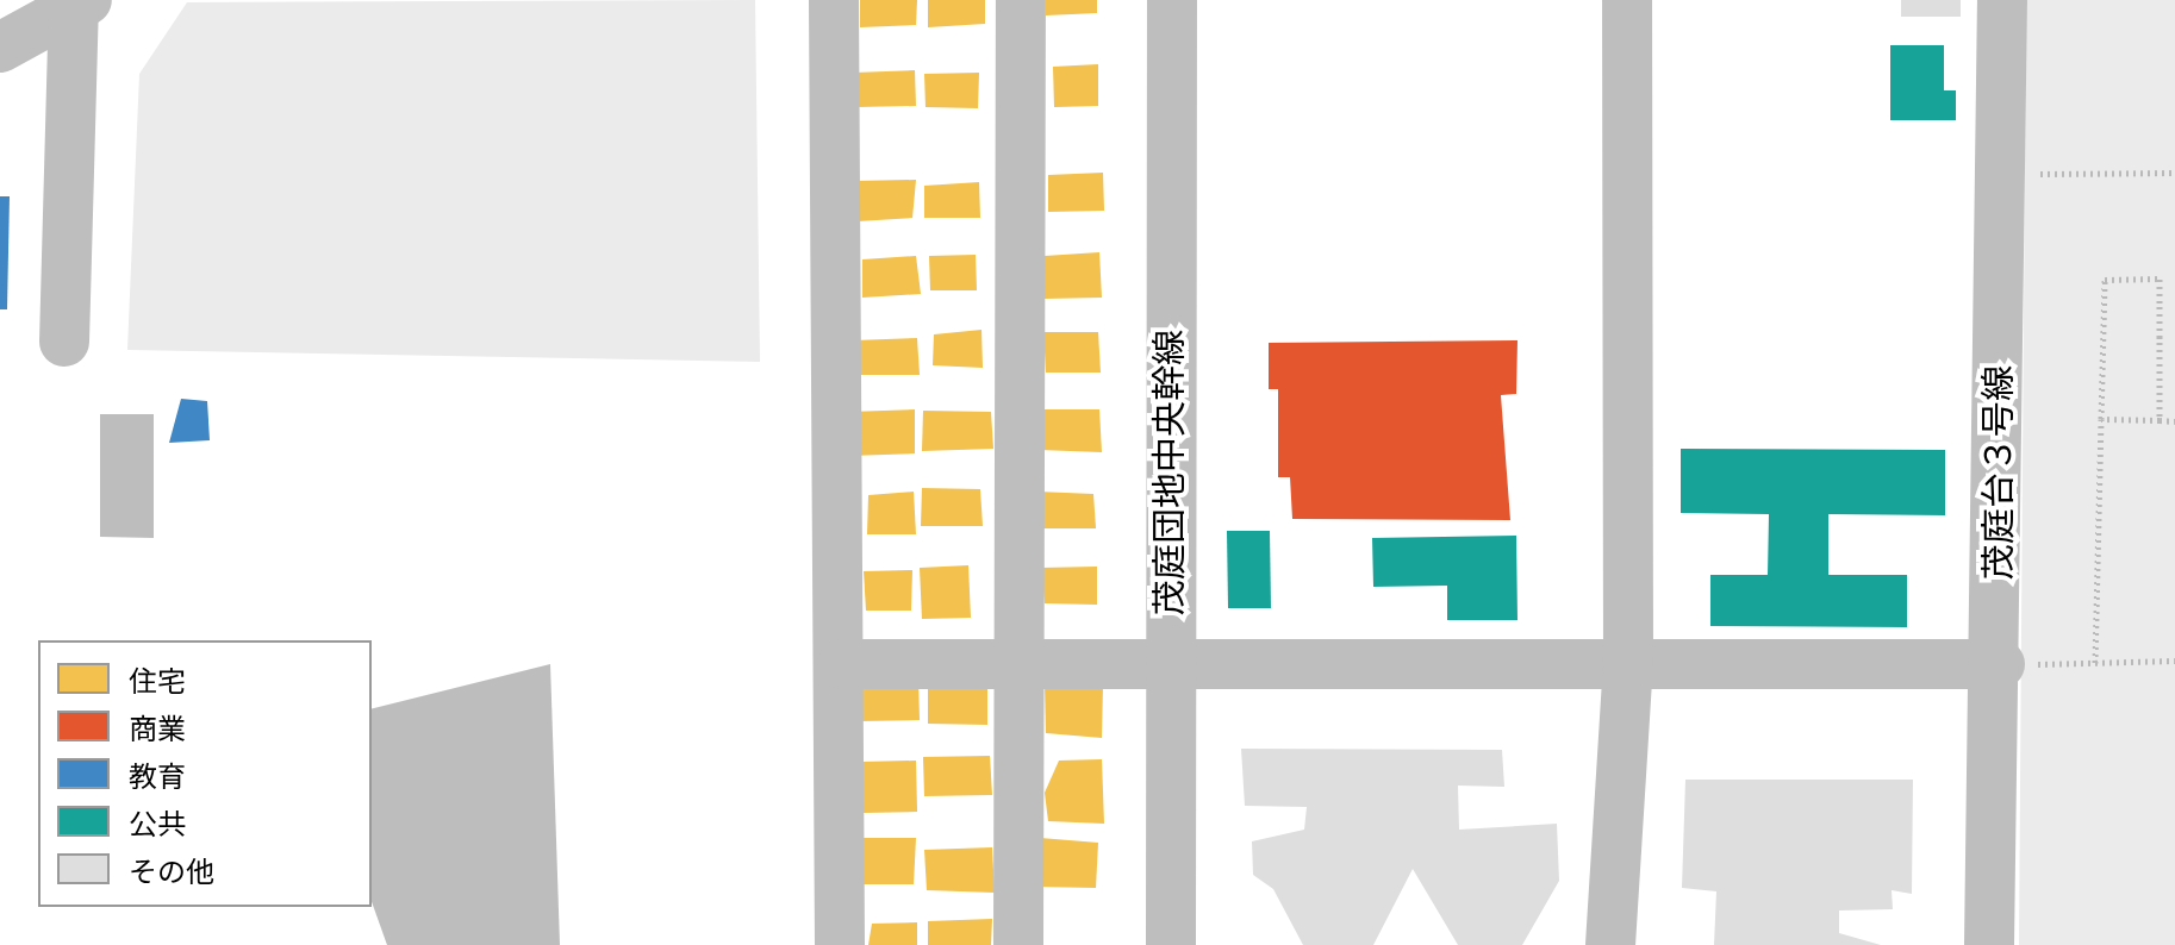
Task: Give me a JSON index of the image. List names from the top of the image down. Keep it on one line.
{"streets":{"street":["茂庭団地中央幹線","茂庭台３号線"]},"legend":["住宅","商業","教育","公共","その他"]}
